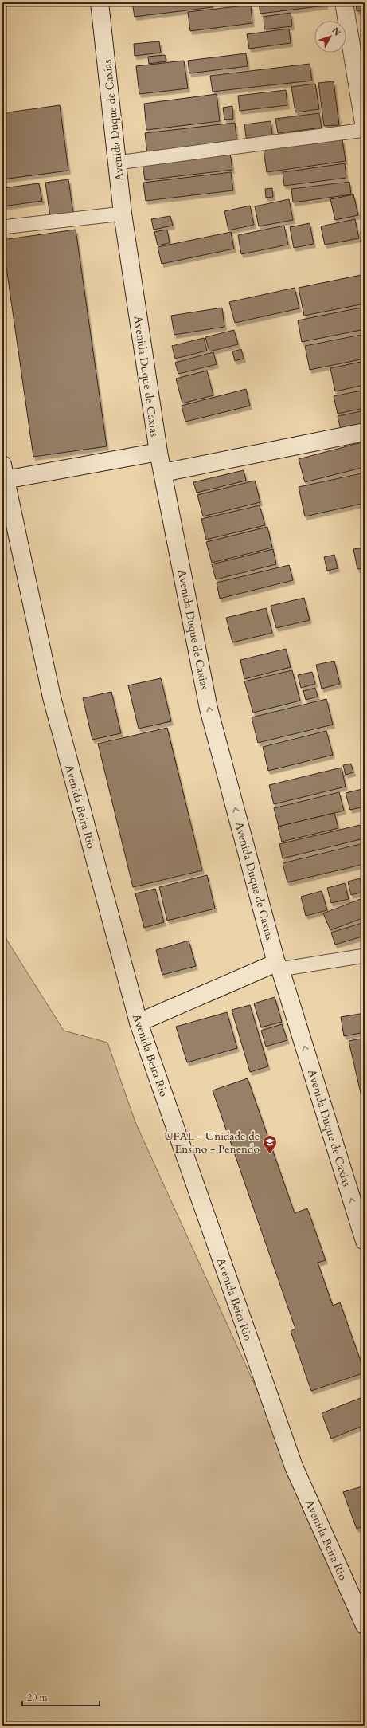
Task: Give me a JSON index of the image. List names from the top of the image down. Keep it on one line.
{"streets":{"main road":["Avenida Duque de Caxias","Avenida Beira Rio"]},"one_way":["Avenida Duque de Caxias"],"places":{"school or university":["UFAL - Unidade de Ensino - Penendo"]},"scale_bar":"20 m","north":"top right"}
